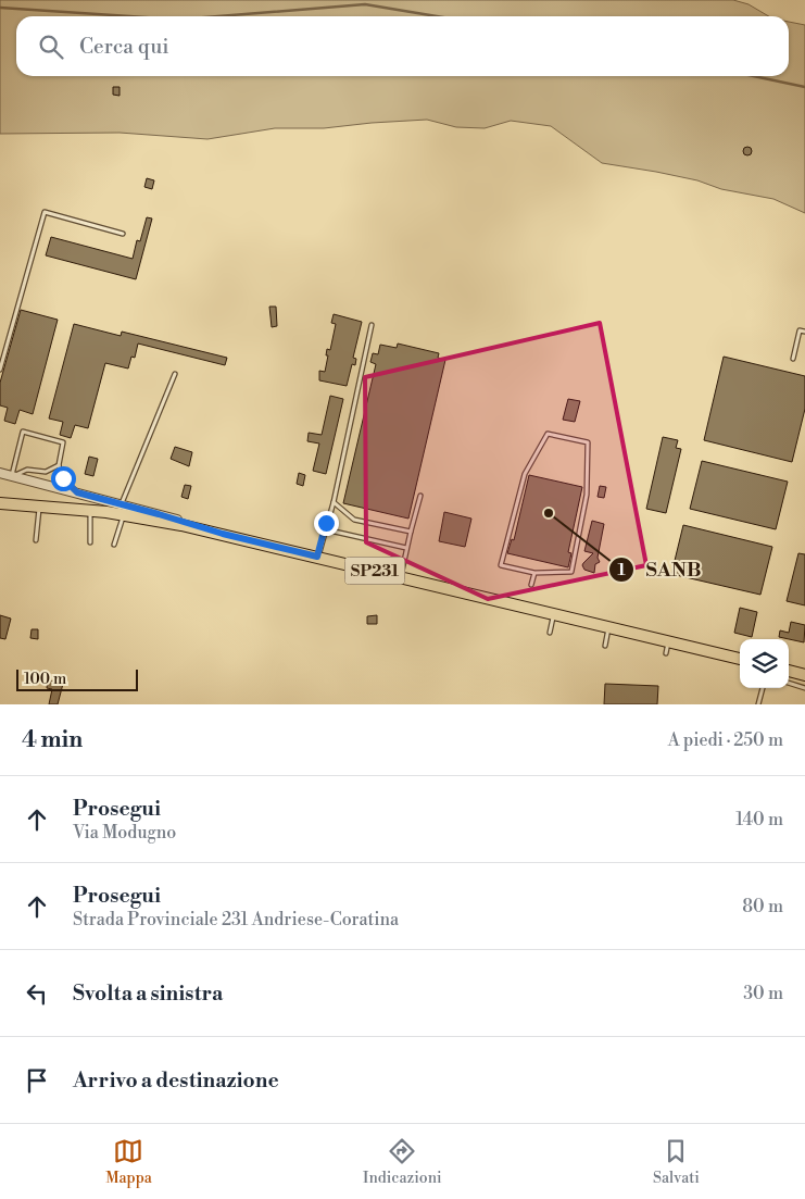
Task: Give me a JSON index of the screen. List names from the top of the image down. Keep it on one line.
{"streets":{"main road":["SP231"]},"places":["SANB"],"scale_bar":"100 m","page":{"search":"Cerca qui","scale":"100 m","heading":["4 min","A piedi · 250 m"],"list":[["Prosegui","Via Modugno","140 m"],["Prosegui","Strada Provinciale 231 Andriese-Coratina","80 m"],["Svolta a sinistra","30 m"],"Arrivo a destinazione"],"nav":["Mappa","Indicazioni","Salvati"]}}
